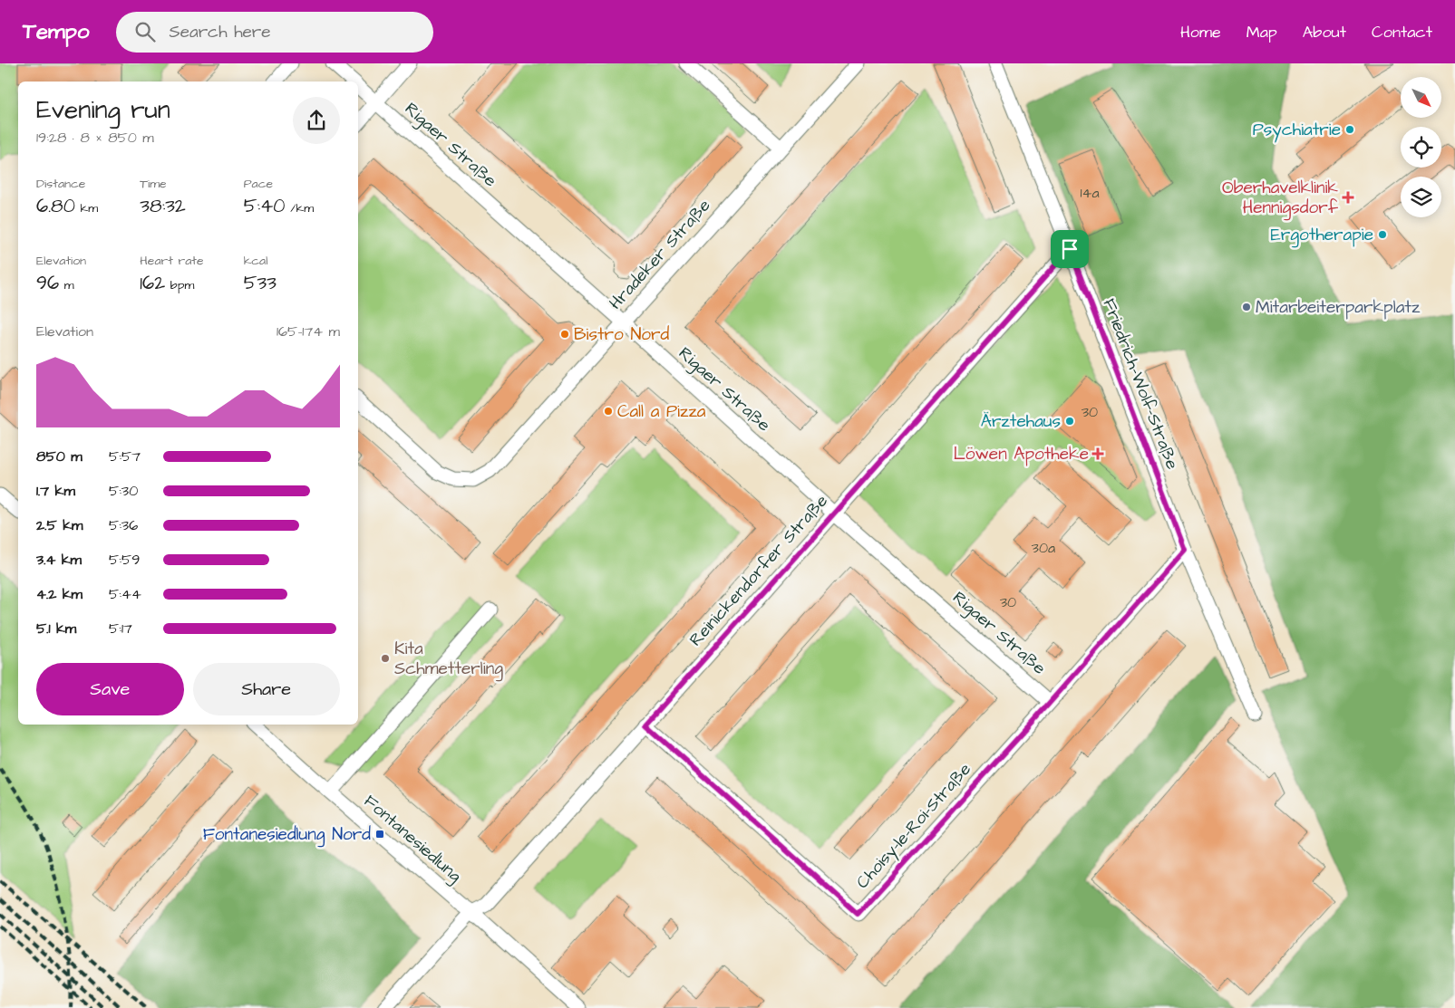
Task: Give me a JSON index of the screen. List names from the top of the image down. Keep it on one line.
{"streets":{"street":["Rigaer Straße","Hradeker Straße","Friedrich-Wolf-Straße","Reinickendorfer Straße","Choisy-le-Roi-Straße","Fontanesiedlung"]},"crossings":[["Rigaer Straße","Hradeker Straße"],["Rigaer Straße","Reinickendorfer Straße"],["Rigaer Straße","Choisy-le-Roi-Straße"],["Friedrich-Wolf-Straße","Reinickendorfer Straße"],["Friedrich-Wolf-Straße","Choisy-le-Roi-Straße"],["Reinickendorfer Straße","Choisy-le-Roi-Straße"],["Reinickendorfer Straße","Fontanesiedlung"]],"places":{"other":["Psychiatrie","Ergotherapie","Mitarbeiterparkplatz","Bistro Nord","Call a Pizza","Ärztehaus","Kita Schmetterling"],"health":["Oberhavelklinik Hennigsdorf","Löwen Apotheke"],"transit":["Fontanesiedlung Nord"]},"house_numbers":["14a","30","30a","30"],"north":"bottom right","page":{"header":"Tempo","search":"Search here","nav":["Home","Map","About","Contact"],"heading":["Evening run","19:28 · 8 × 850 m"],"stats":[["Distance","6.80 km"],["Time","38:32"],["Pace","5:40 /km"],["Elevation","96 m"],["Heart rate","162 bpm"],["kcal","533"]],"chart":["Elevation","165–174 m"],"list":[{"name":"850 m","note":"5:57"},{"name":"1.7 km","note":"5:30"},{"name":"2.5 km","note":"5:36"},{"name":"3.4 km","note":"5:59"},{"name":"4.2 km","note":"5:44"},{"name":"5.1 km","note":"5:17"}],"buttons":["Save","Share"]}}
